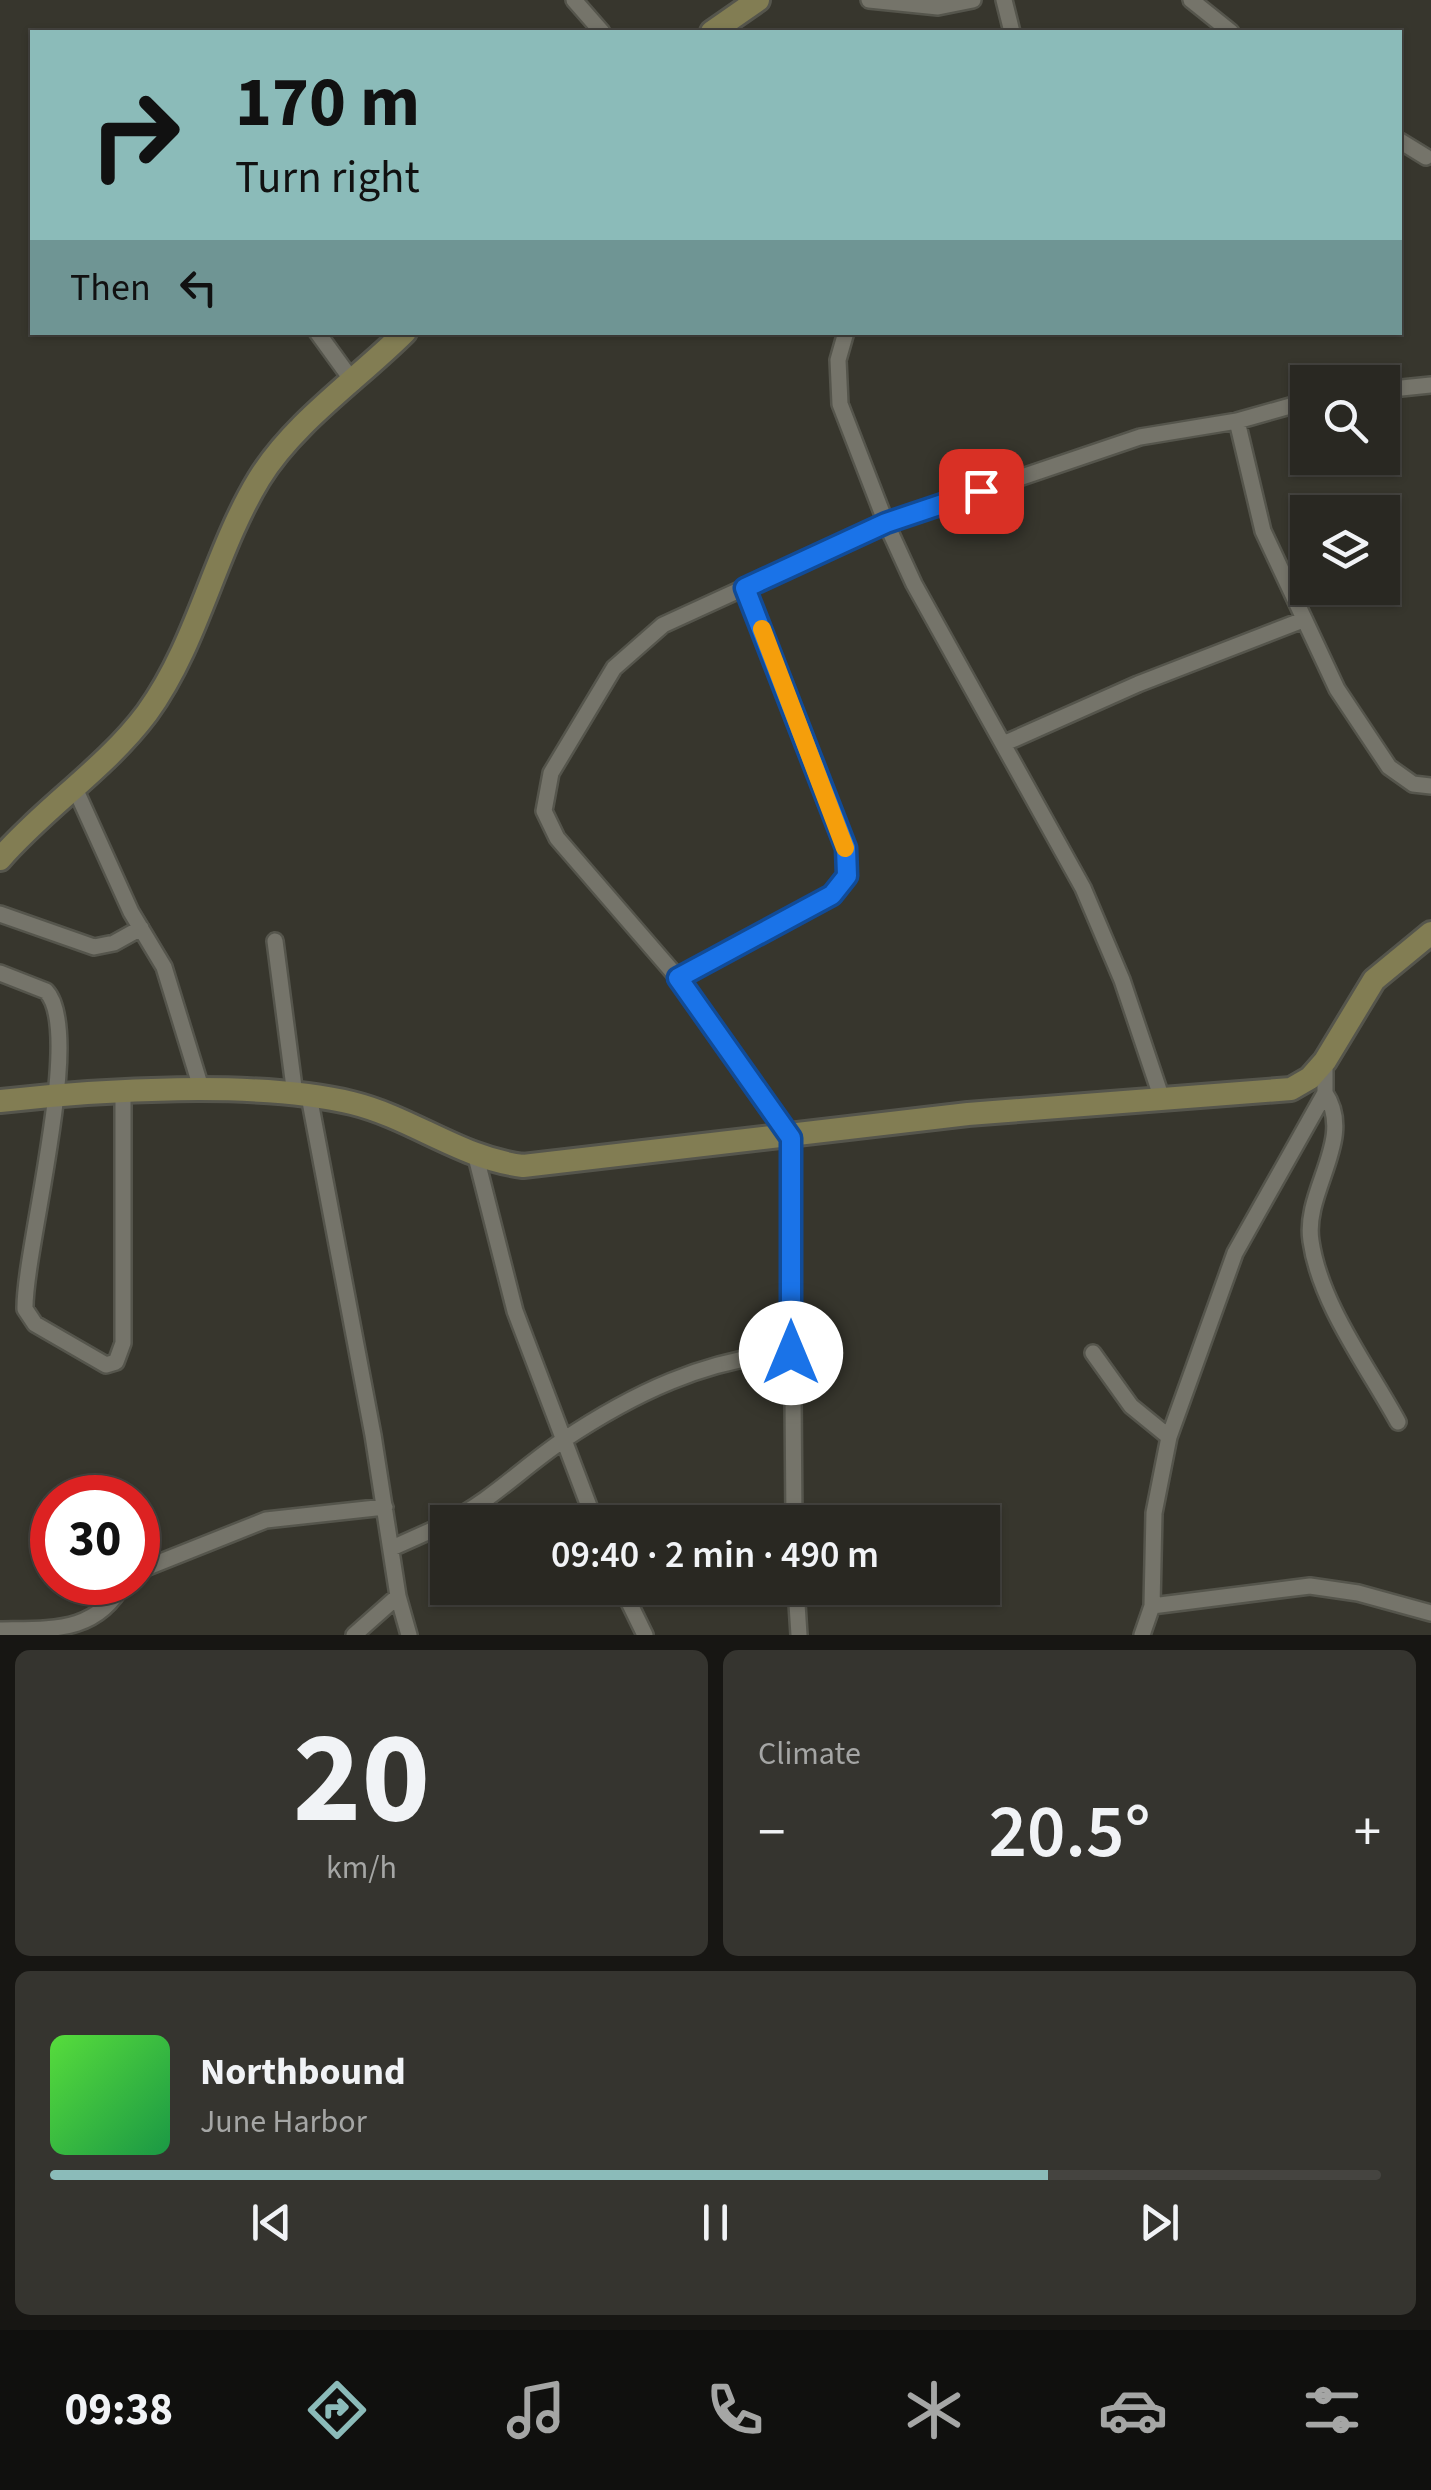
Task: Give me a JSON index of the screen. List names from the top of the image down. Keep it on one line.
{"page":{"turn":["170 m","Turn right"],"then":"Then","limit":"30","trip":"09:40 · 2 min · 490 m","tile":[["20","km/h"],"Climate"],"heat":["−","20.5°","+"],"song":["Northbound","June Harbor"],"tabs":"09:38"}}
